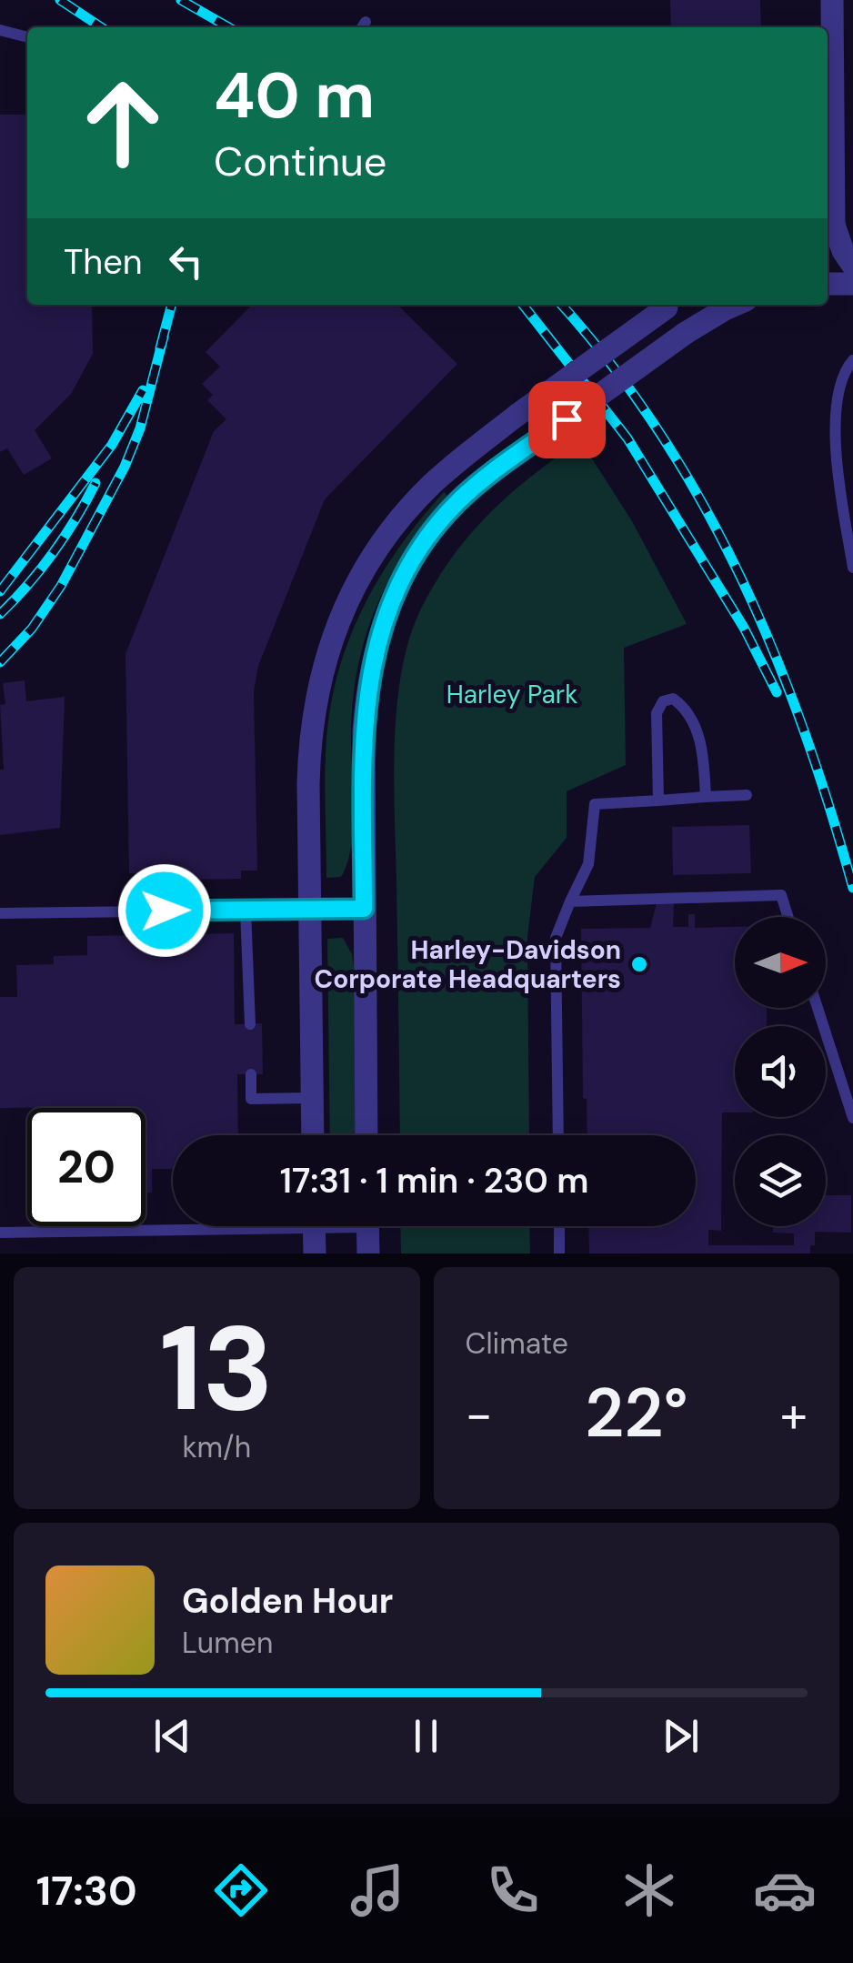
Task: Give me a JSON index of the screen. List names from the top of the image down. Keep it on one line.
{"parks":["Harley Park"],"places":["Harley-Davidson Corporate Headquarters"],"north":"right","page":{"turn":["40 m","Continue"],"then":"Then","limit":"20","trip":"17:31 · 1 min · 230 m","tile":[["13","km/h"],"Climate"],"heat":["−","22°","+"],"song":["Golden Hour","Lumen"],"tabs":"17:30"}}
